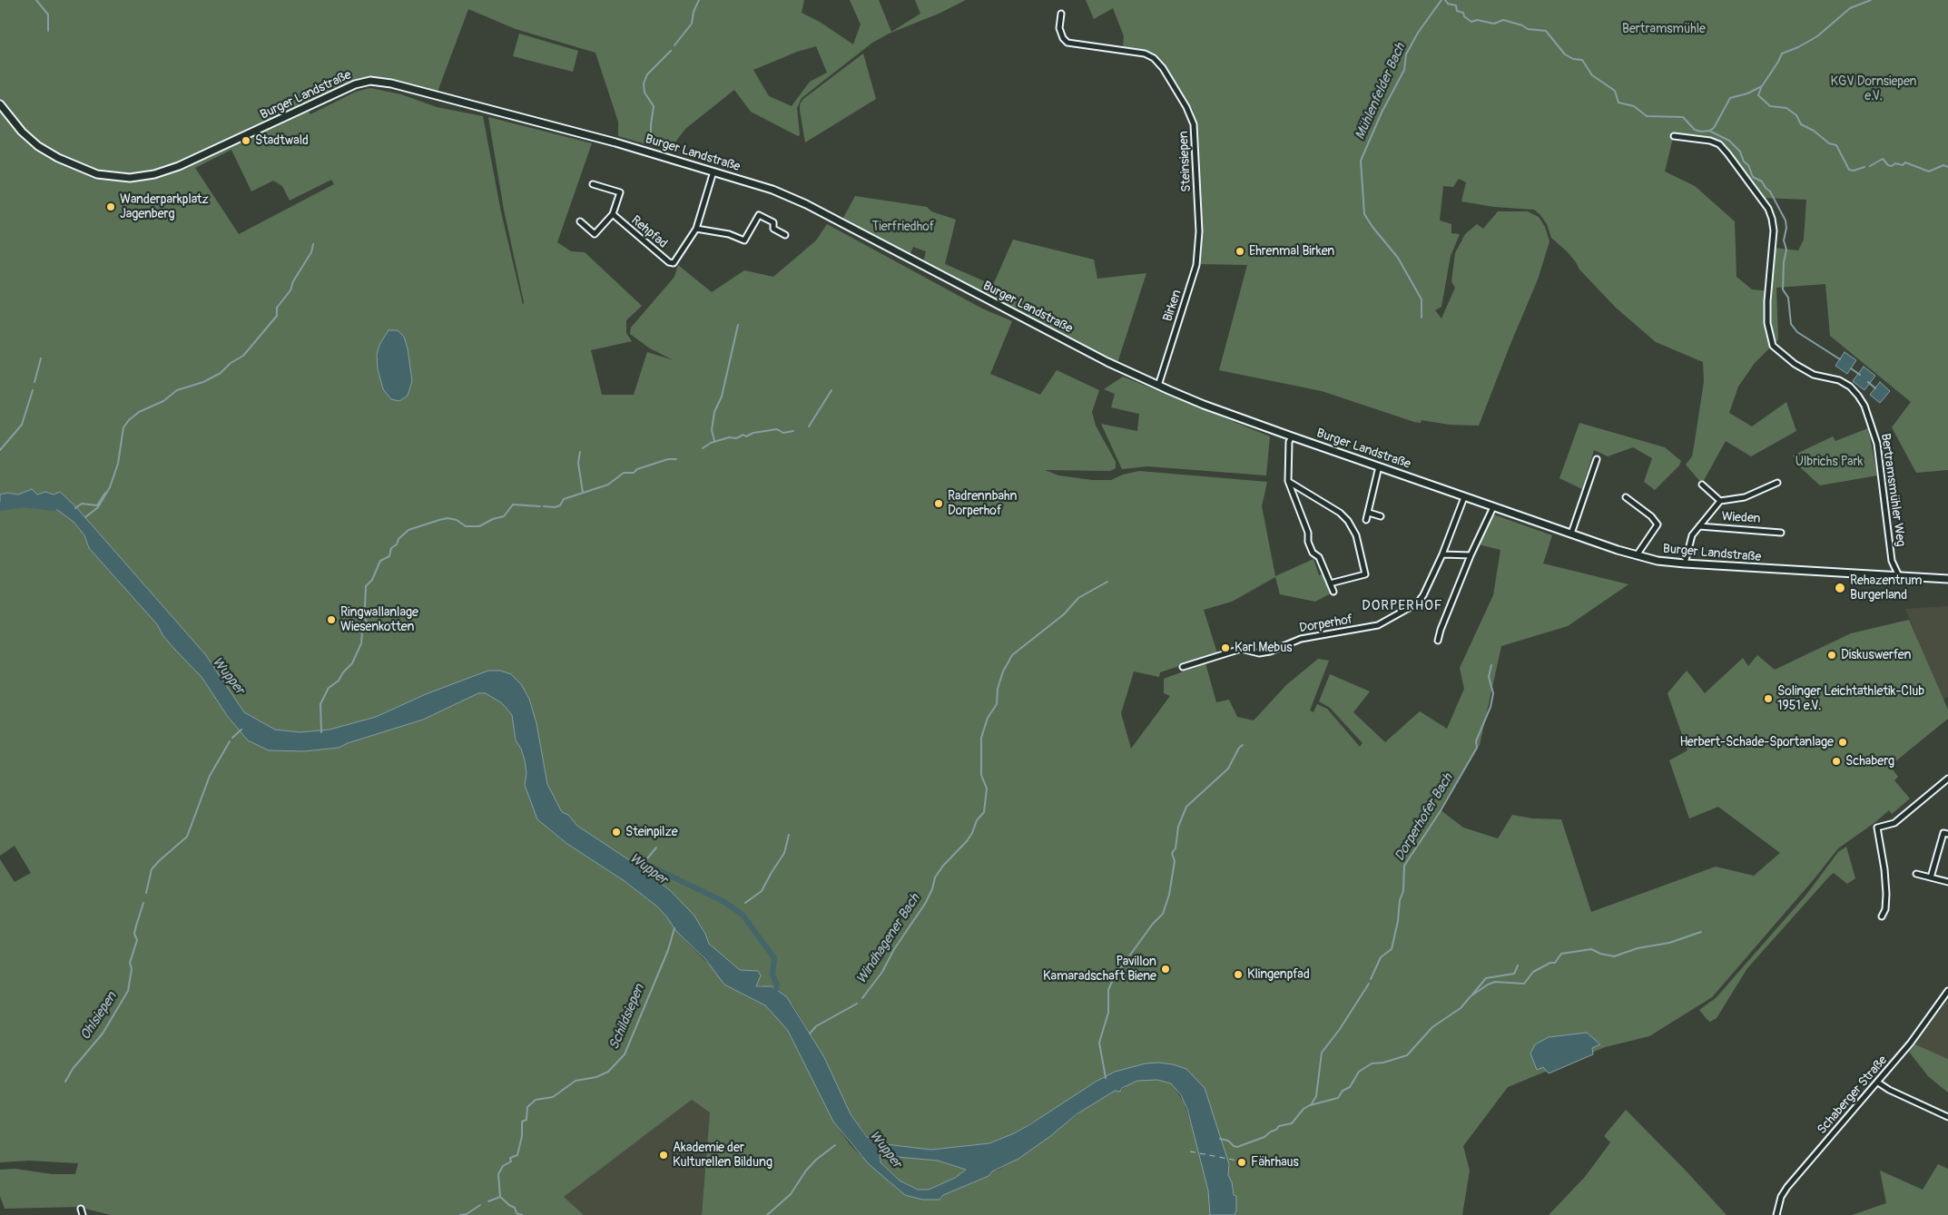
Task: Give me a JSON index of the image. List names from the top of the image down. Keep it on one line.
{"streets":{"main road":["Burger Landstraße"],"street":["Steinsiepen","Rehpfad","Birken","Bertramsmühler Weg","Wieden","Dorperhof","Schaberger Straße"]},"crossings":[["Burger Landstraße","Rehpfad"],["Burger Landstraße","Birken"],["Burger Landstraße","Bertramsmühler Weg"],["Burger Landstraße","Wieden"],["Burger Landstraße","Dorperhof"],["Steinsiepen","Birken"]],"districts":["DORPERHOF"],"water":["Mühlenfelder Bach","Wupper","Dorperhofer Bach","Windhagener Bach","Ohlsiepen","Schildsiepen"],"parks":["Bertramsmühle","KGV Dornsiepen e.V.","Tierfriedhof","Ulbrichs Park"],"places":["Stadtwald","Wanderparkplatz Jagenberg","Ehrenmal Birken","Radrennbahn Dorperhof","Rehazentrum Burgerland","Ringwallanlage Wiesenkotten","Karl Mebus","Diskuswerfen","Solinger Leichtathletik-Club 1951 e.V.","Herbert-Schade-Sportanlage","Schaberg","Steinpilze","Pavillon Kamaradschaft Biene","Klingenpfad","Akademie der Kulturellen Bildung","Fährhaus"]}
